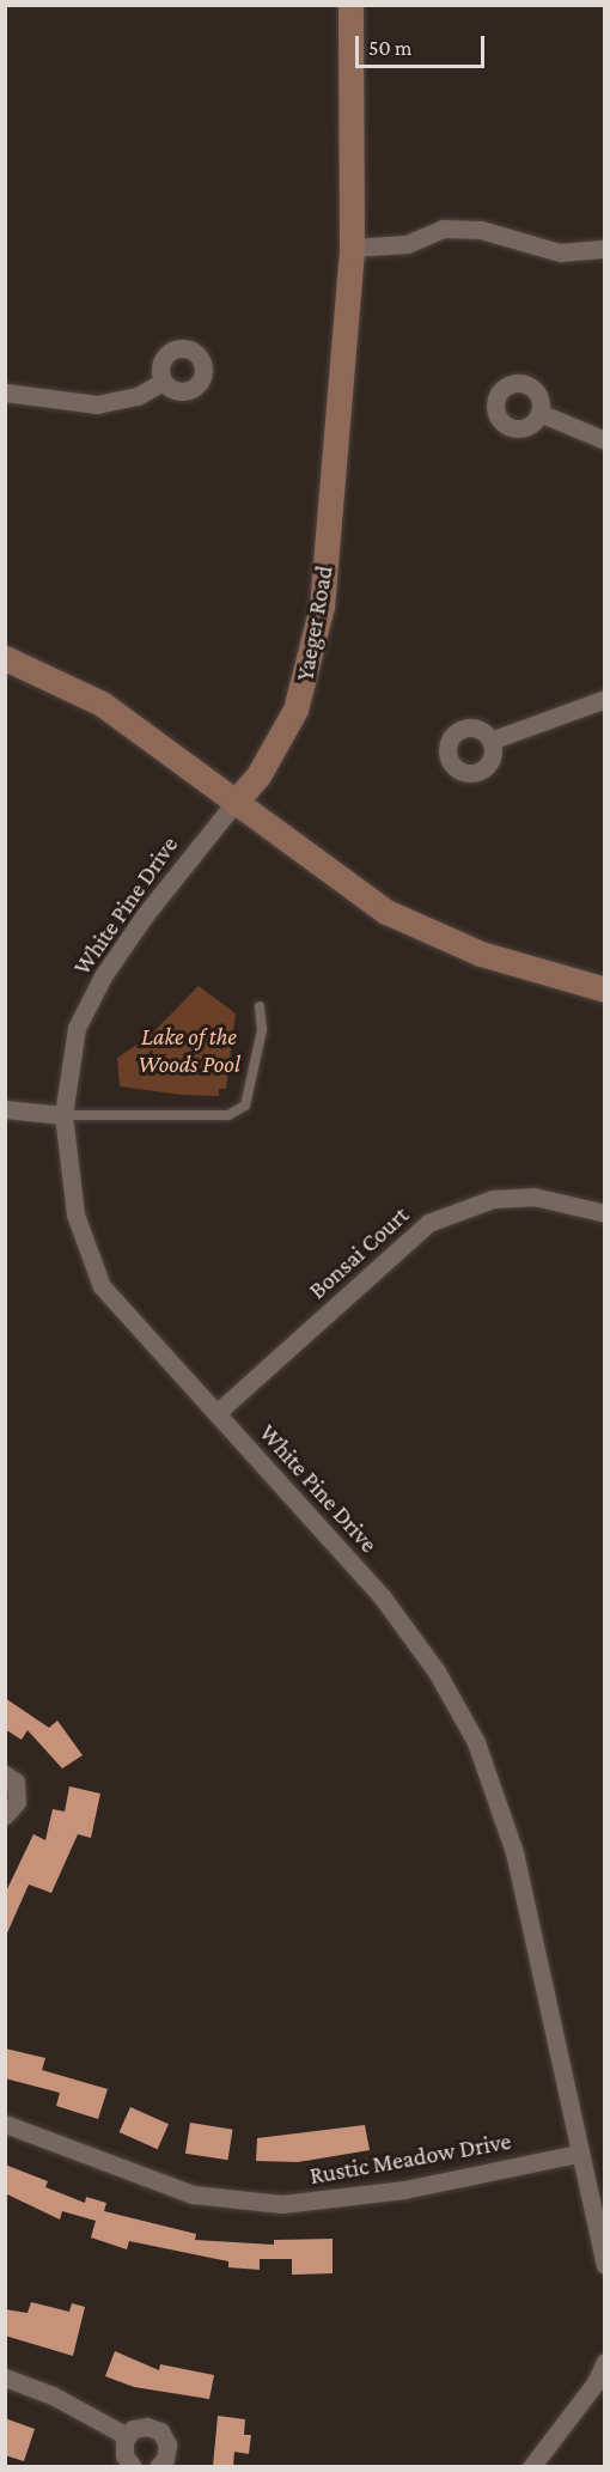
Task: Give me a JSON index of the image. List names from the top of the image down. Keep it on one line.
{"streets":{"street":["Yaeger Road","White Pine Drive","Bonsai Court","Rustic Meadow Drive"]},"crossings":[["Yaeger Road","White Pine Drive"],["White Pine Drive","Bonsai Court"],["White Pine Drive","Rustic Meadow Drive"]],"parks":["Lake of the Woods Pool"],"scale_bar":"50 m"}
